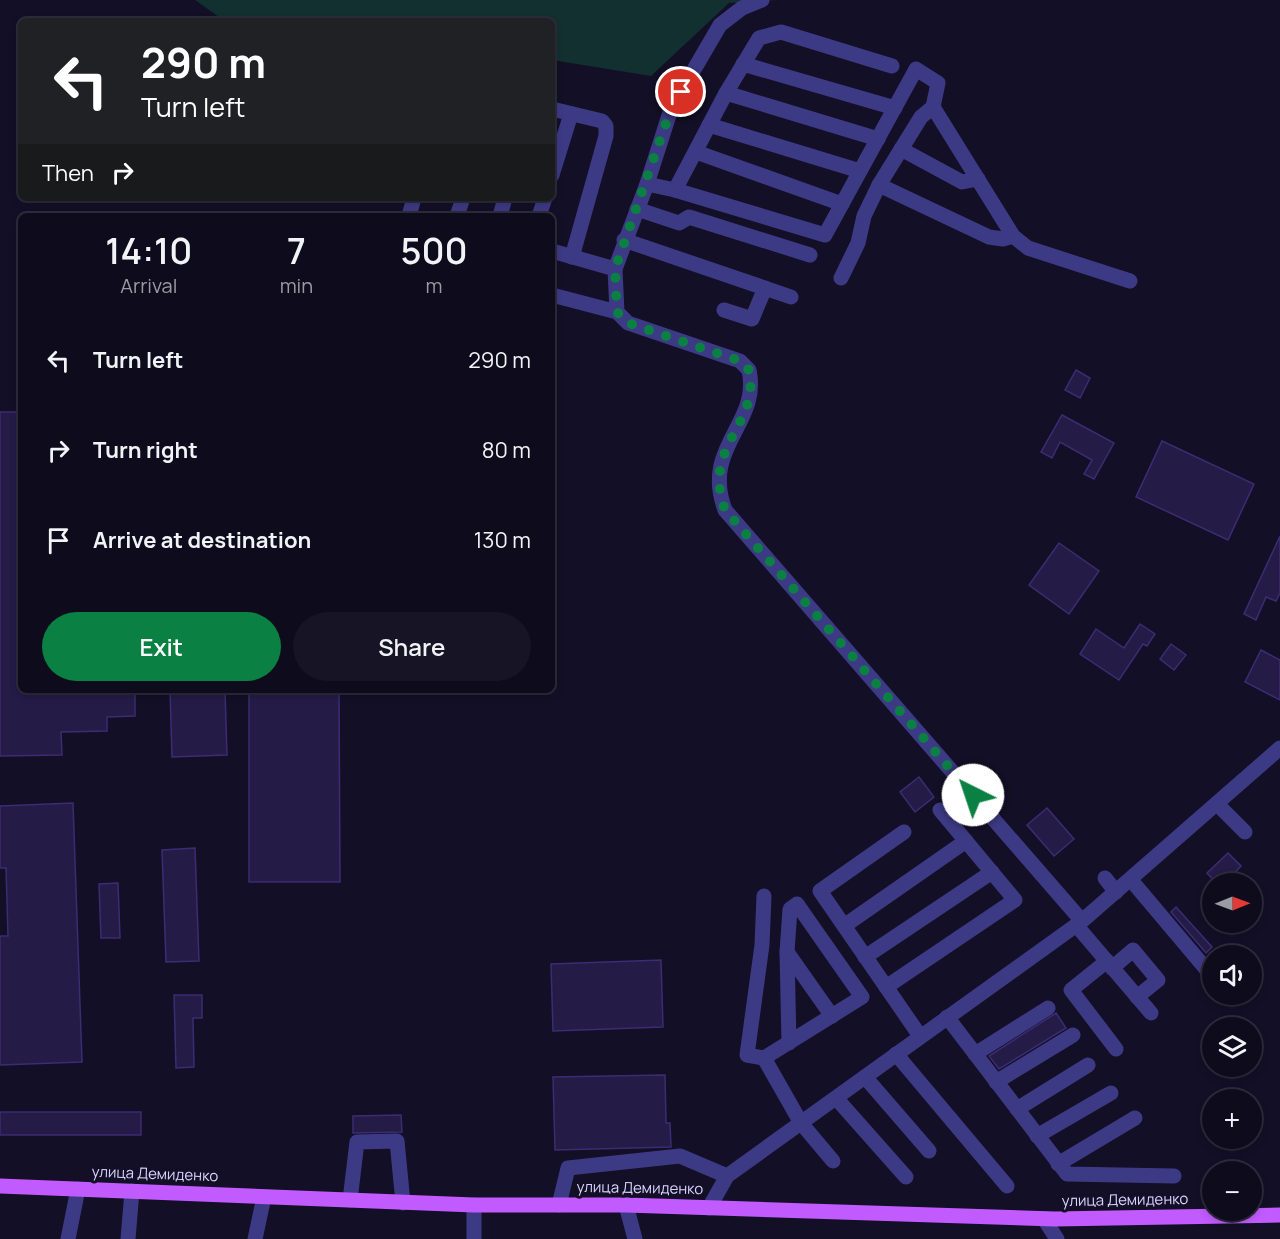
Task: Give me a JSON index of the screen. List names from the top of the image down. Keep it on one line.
{"streets":{"main road":["улица Демиденко"]},"north":"right","page":{"turn":["290 m","Turn left"],"then":"Then","eta":["14:10","Arrival","7","min","500","m"],"list":[{"name":"Turn left","value":"290 m"},{"name":"Turn right","value":"80 m"},{"name":"Arrive at destination","value":"130 m"}],"buttons":["Exit","Share"],"map_buttons":["+","−"]}}
